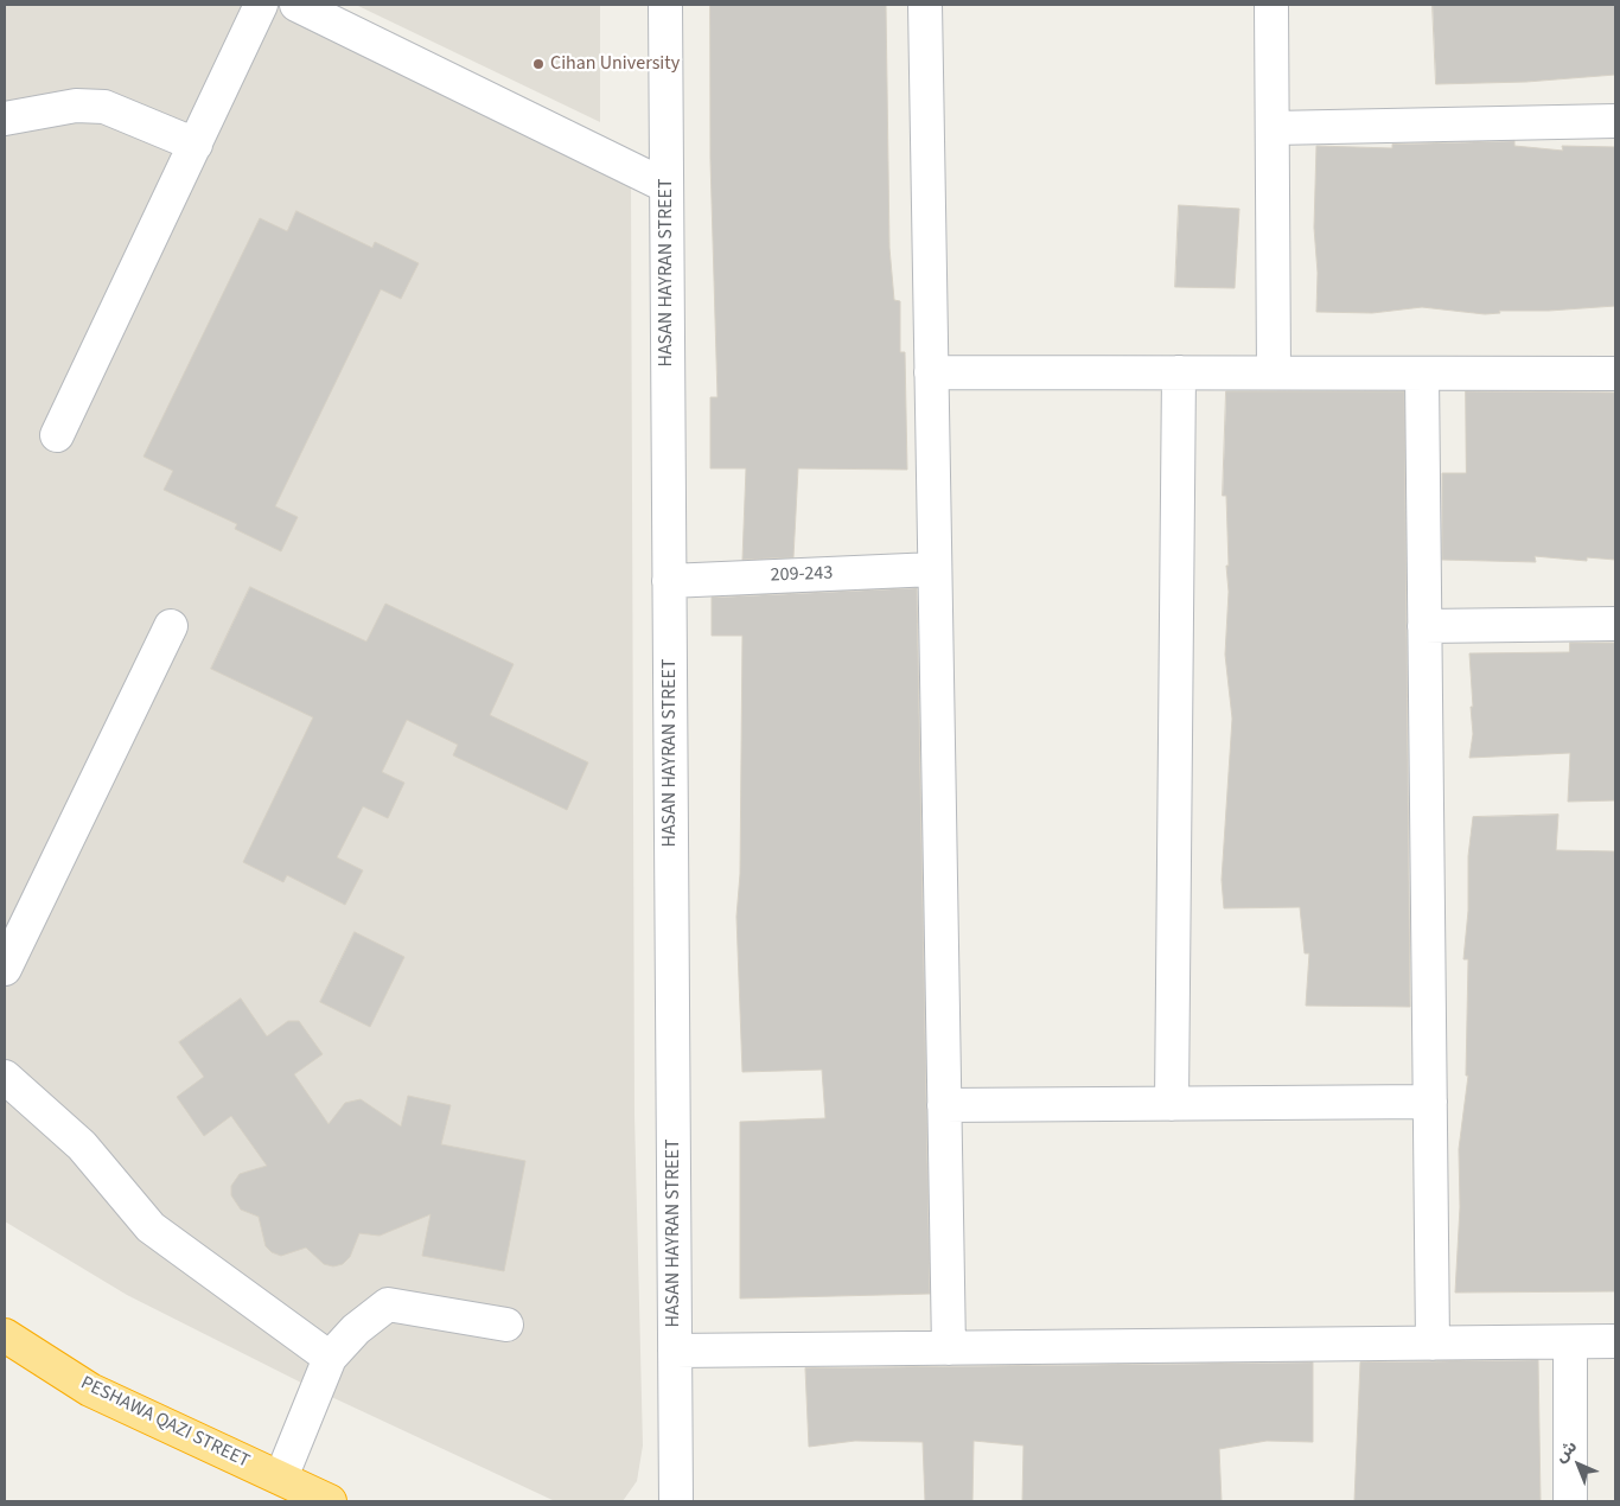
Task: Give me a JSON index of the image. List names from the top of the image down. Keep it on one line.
{"streets":{"highway":["PESHAWA QAZI STREET"],"street":["HASAN HAYRAN STREET","209-243"]},"crossings":[["HASAN HAYRAN STREET","209-243"]],"places":["Cihan University"],"north":"top left"}
